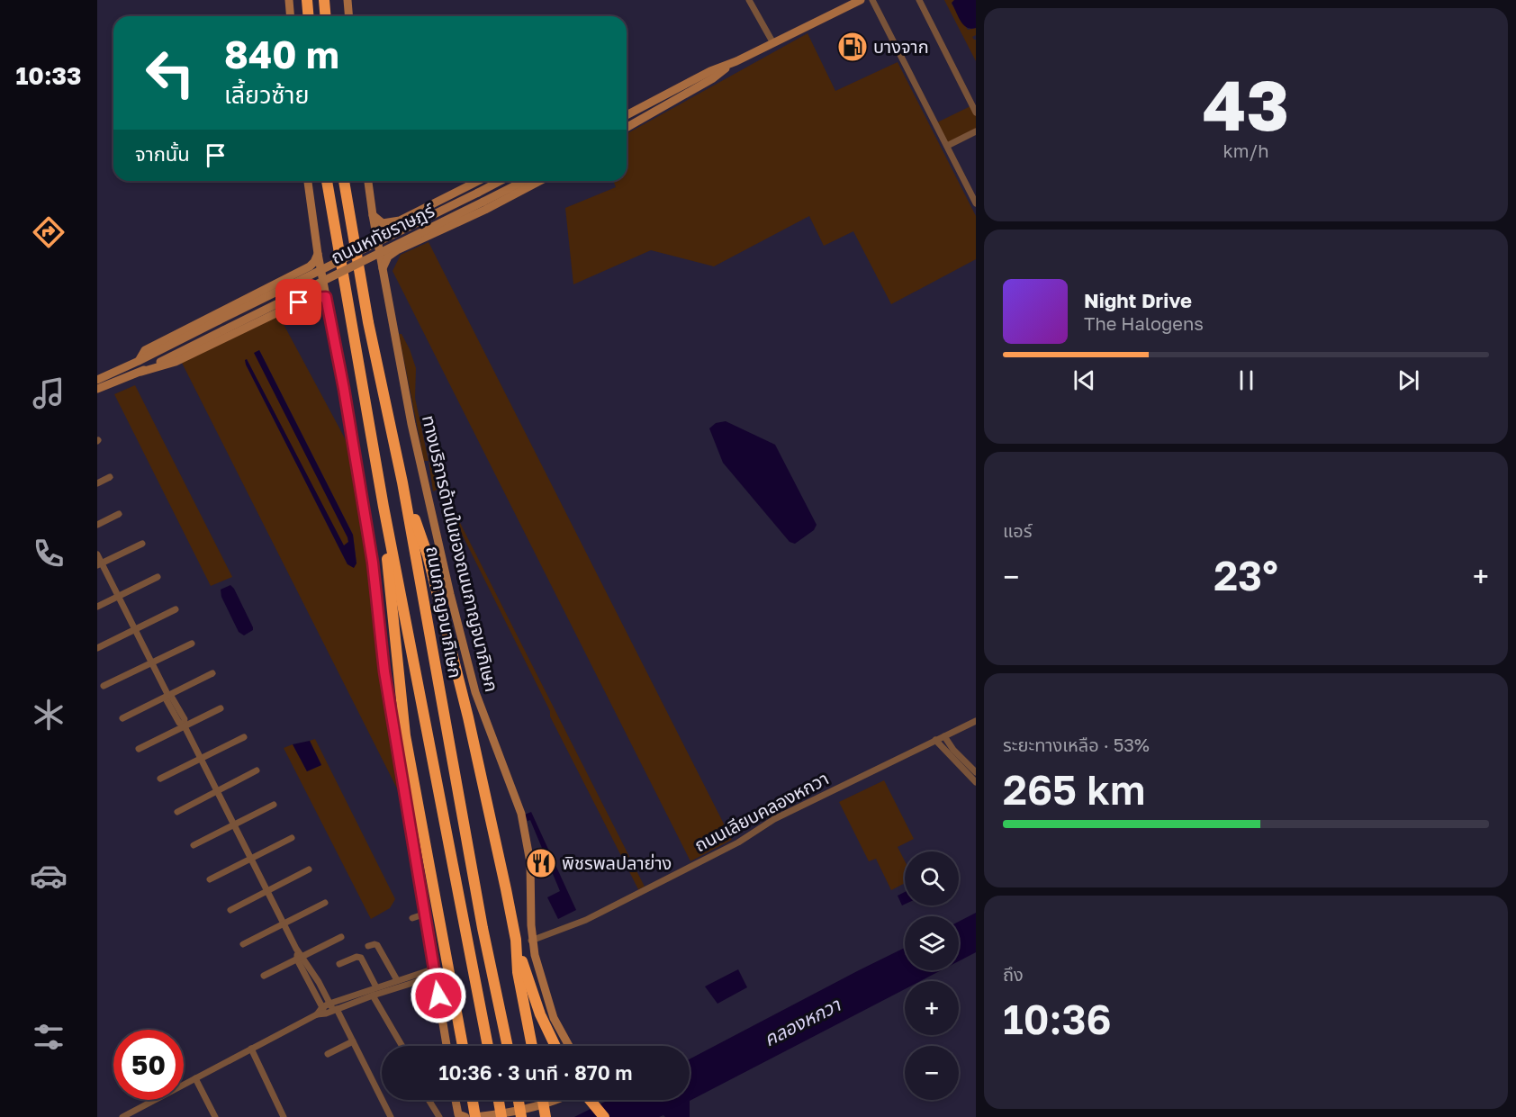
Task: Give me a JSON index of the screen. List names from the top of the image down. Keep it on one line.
{"streets":{"highway":["ถนนกาญจนาภิเษก"],"main road":["ถนนหทัยราษฎร์","ทางบริการด้านในของถนนกาญจนาภิเษก"],"street":["ถนนเลียบคลองหกวา"]},"crossings":[["ทางบริการด้านในของถนนกาญจนาภิเษก","ถนนเลียบคลองหกวา"]],"water":["คลองหกวา"],"places":{"fuel station":["บางจาก"],"restaurant":["พิชรพลปลาย่าง"]},"page":{"tabs":"10:33","tile":[["43","km/h"],"แอร์",["ระยะทางเหลือ · 53%","265 km"],["ถึง","10:36"]],"turn":["840 m","เลี้ยวซ้าย"],"then":"จากนั้น","song":["Night Drive","The Halogens"],"heat":["−","23°","+"],"map_buttons":["+","−"],"limit":"50","trip":"10:36 · 3 นาที · 870 m"}}
